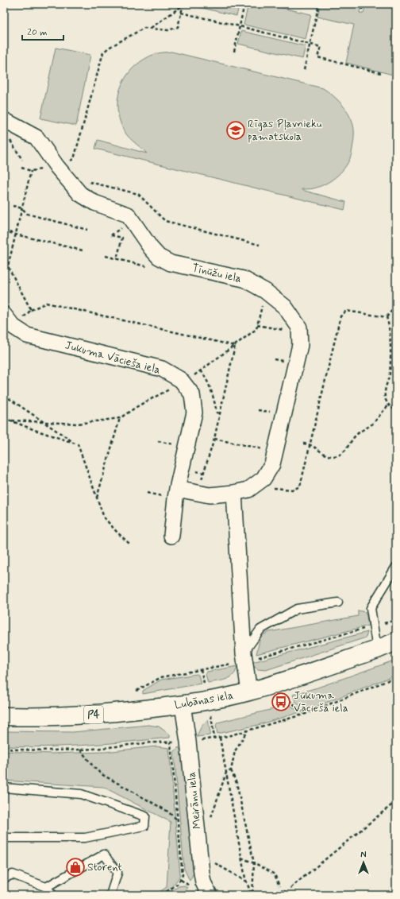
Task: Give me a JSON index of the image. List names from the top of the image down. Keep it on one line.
{"streets":{"main road":["Lubānas iela","P4"],"street":["Tīnūžu iela","Jukuma Vācieša iela","Meirānu iela"]},"crossings":[["Lubānas iela","Meirānu iela"]],"places":{"school or university":["Rīgas Pļavnieku pamatskola"],"bus stop":["Jukuma Vācieša iela"],"shop":["Storent"]},"scale_bar":"20 m","north":"top"}
